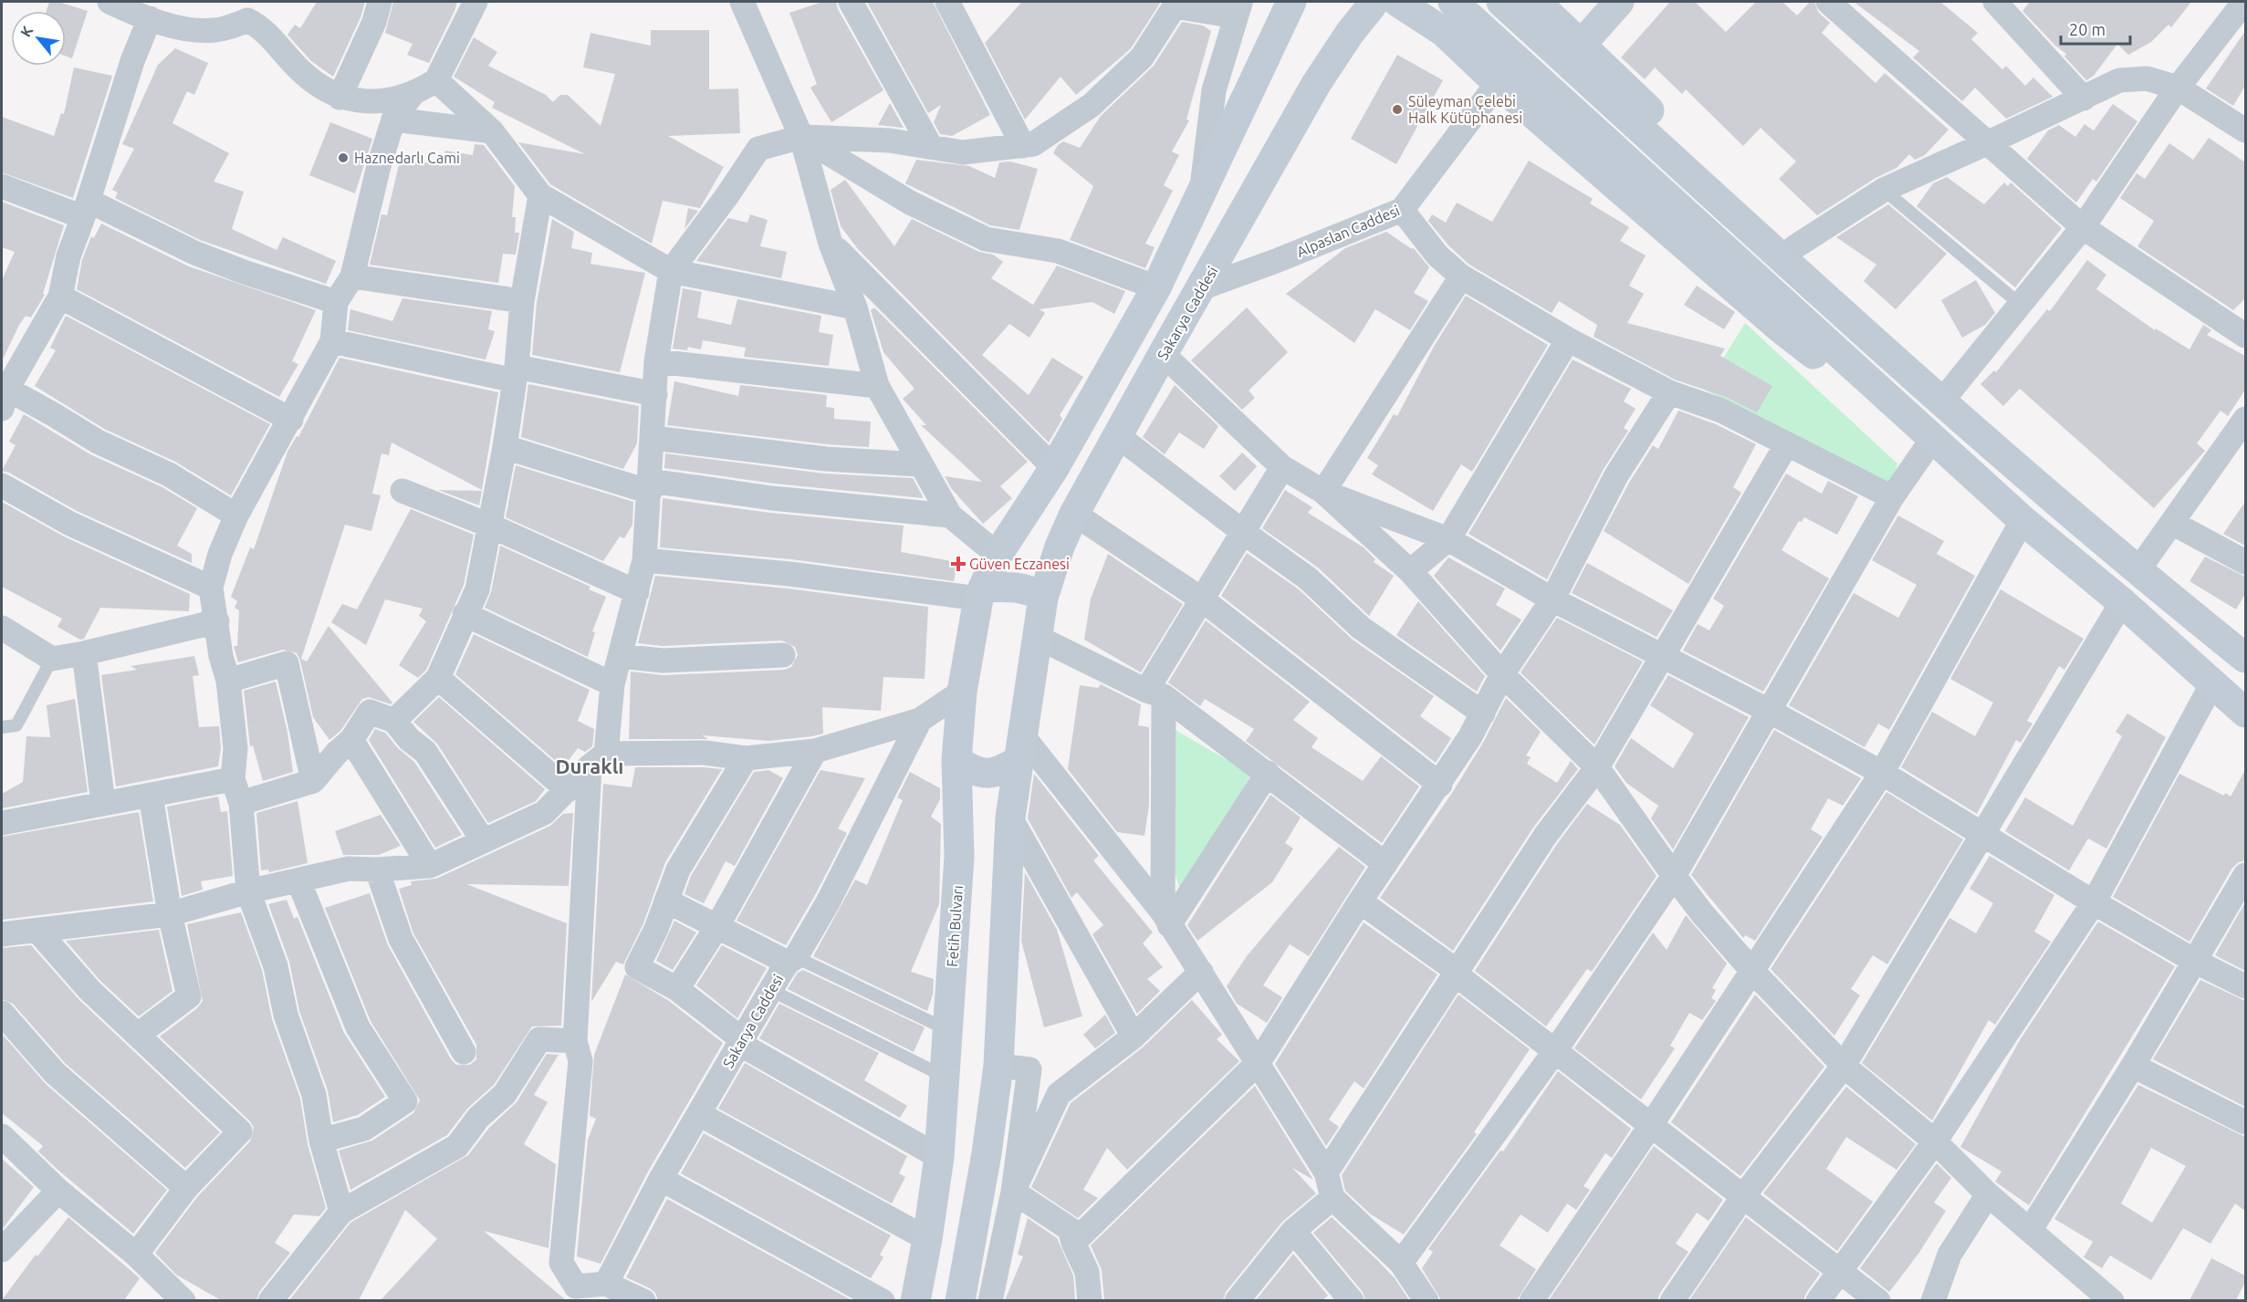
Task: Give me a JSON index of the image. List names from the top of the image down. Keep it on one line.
{"streets":{"main road":["Sakarya Caddesi","Fetih Bulvarı"],"street":["Alpaslan Caddesi"]},"crossings":[["Alpaslan Caddesi","Sakarya Caddesi"]],"districts":["Duraklı"],"places":{"other":["Süleyman Çelebi Halk Kütüphanesi","Haznedarlı Cami"],"health":["Güven Eczanesi"]},"scale_bar":"20 m","north":"top left"}
